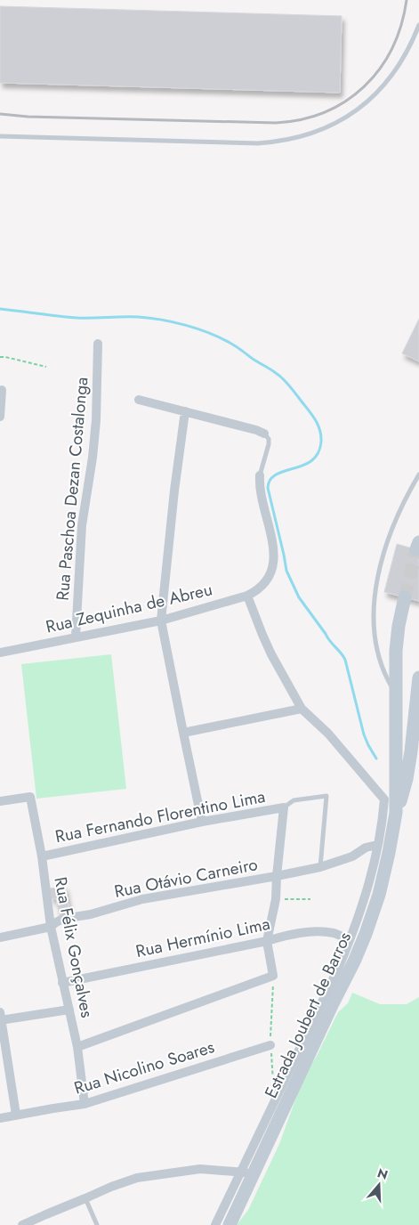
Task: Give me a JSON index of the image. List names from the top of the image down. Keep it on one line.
{"streets":{"main road":["Estrada Joubert de Barros"],"street":["Rua Paschoa Dezan Costalonga","Rua Zequinha de Abreu","Rua Fernando Florentino Lima","Rua Otávio Carneiro","Rua Hermínio Lima","Rua Félix Gonçalves","Rua Nicolino Soares"]},"crossings":[["Rua Paschoa Dezan Costalonga","Rua Zequinha de Abreu"],["Rua Fernando Florentino Lima","Rua Félix Gonçalves"],["Rua Otávio Carneiro","Rua Félix Gonçalves"],["Rua Hermínio Lima","Rua Félix Gonçalves"],["Rua Félix Gonçalves","Rua Nicolino Soares"]],"north":"top"}
